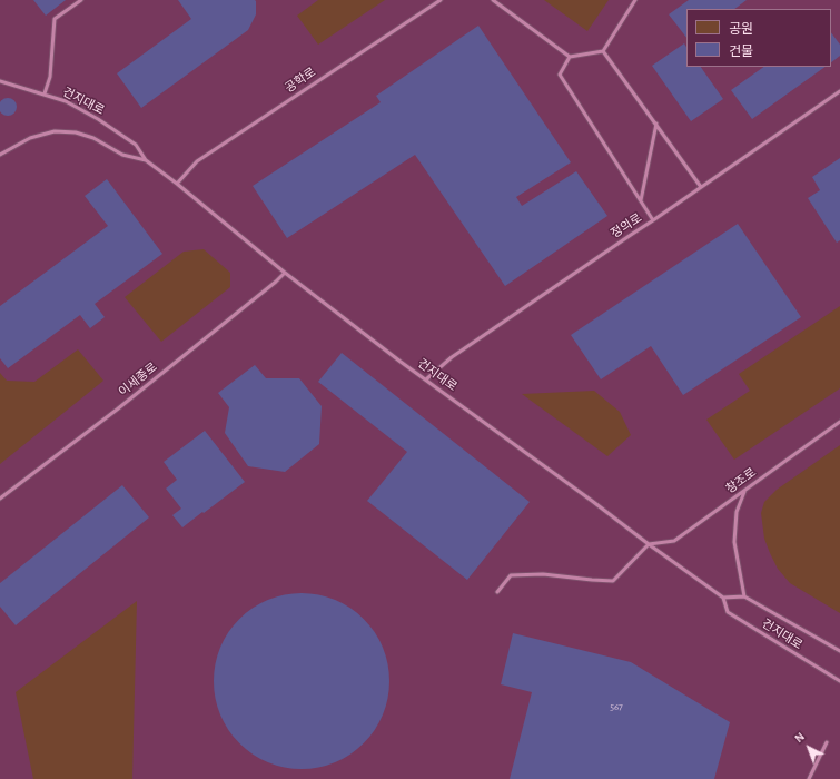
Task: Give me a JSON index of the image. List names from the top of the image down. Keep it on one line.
{"streets":{"lane":["공학로","건지대로","정의로","이세종로","창조로"]},"crossings":[["공학로","건지대로"],["건지대로","정의로"],["건지대로","이세종로"],["건지대로","창조로"]],"house_numbers":["567"],"legend":["공원","건물"],"north":"top left"}
